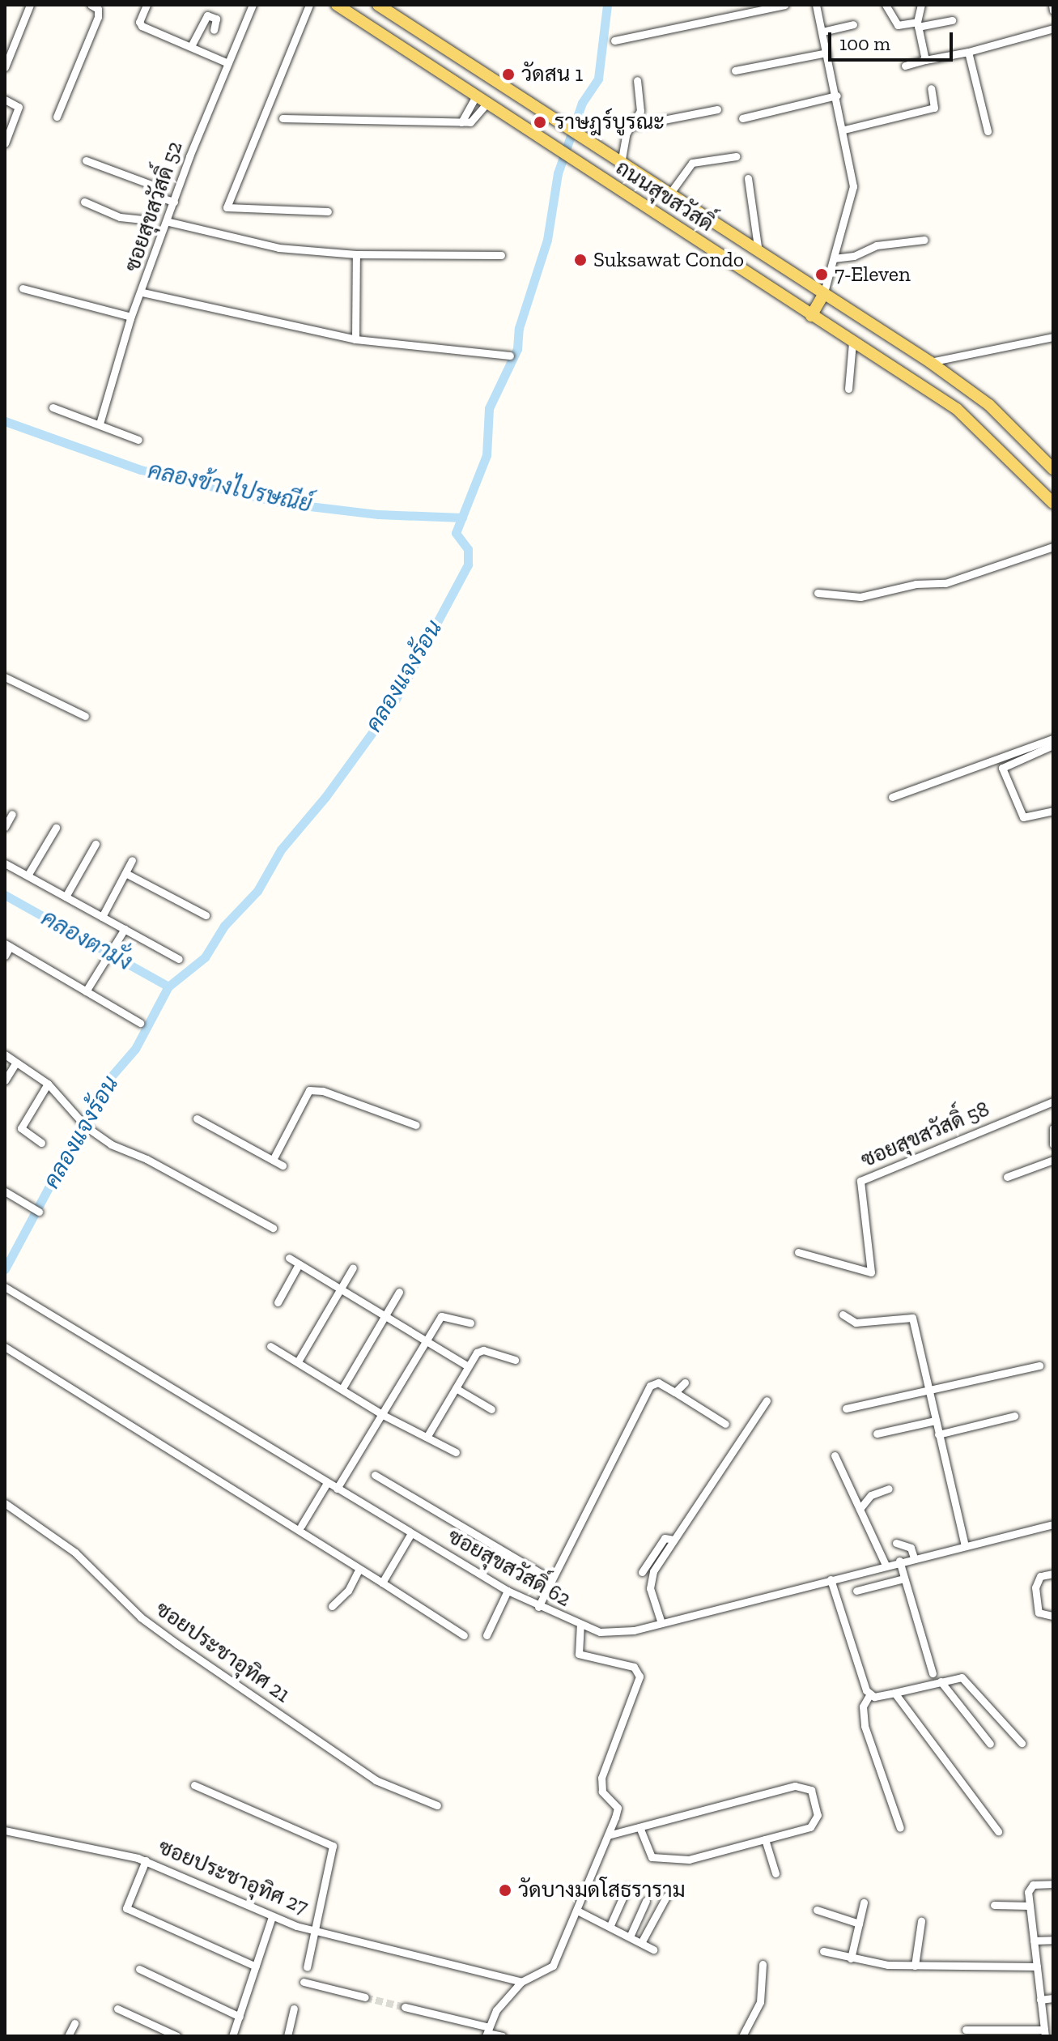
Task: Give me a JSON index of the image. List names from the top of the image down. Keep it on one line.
{"streets":{"main road":["ถนนสุขสวัสดิ์"],"street":["ซอยสุขสวัสดิ์ 52","ซอยสุขสวัสดิ์ 58","ซอยสุขสวัสดิ์ 62","ซอยประชาอุทิศ 21","ซอยประชาอุทิศ 27"]},"water":["คลองข้างไปรษณีย์","คลองแจงร้อน","คลองตามั่ง"],"places":["วัดสน 1","ราษฎร์บูรณะ","Suksawat Condo","7-Eleven","วัดบางมดโสธราราม"],"scale_bar":"100 m"}
